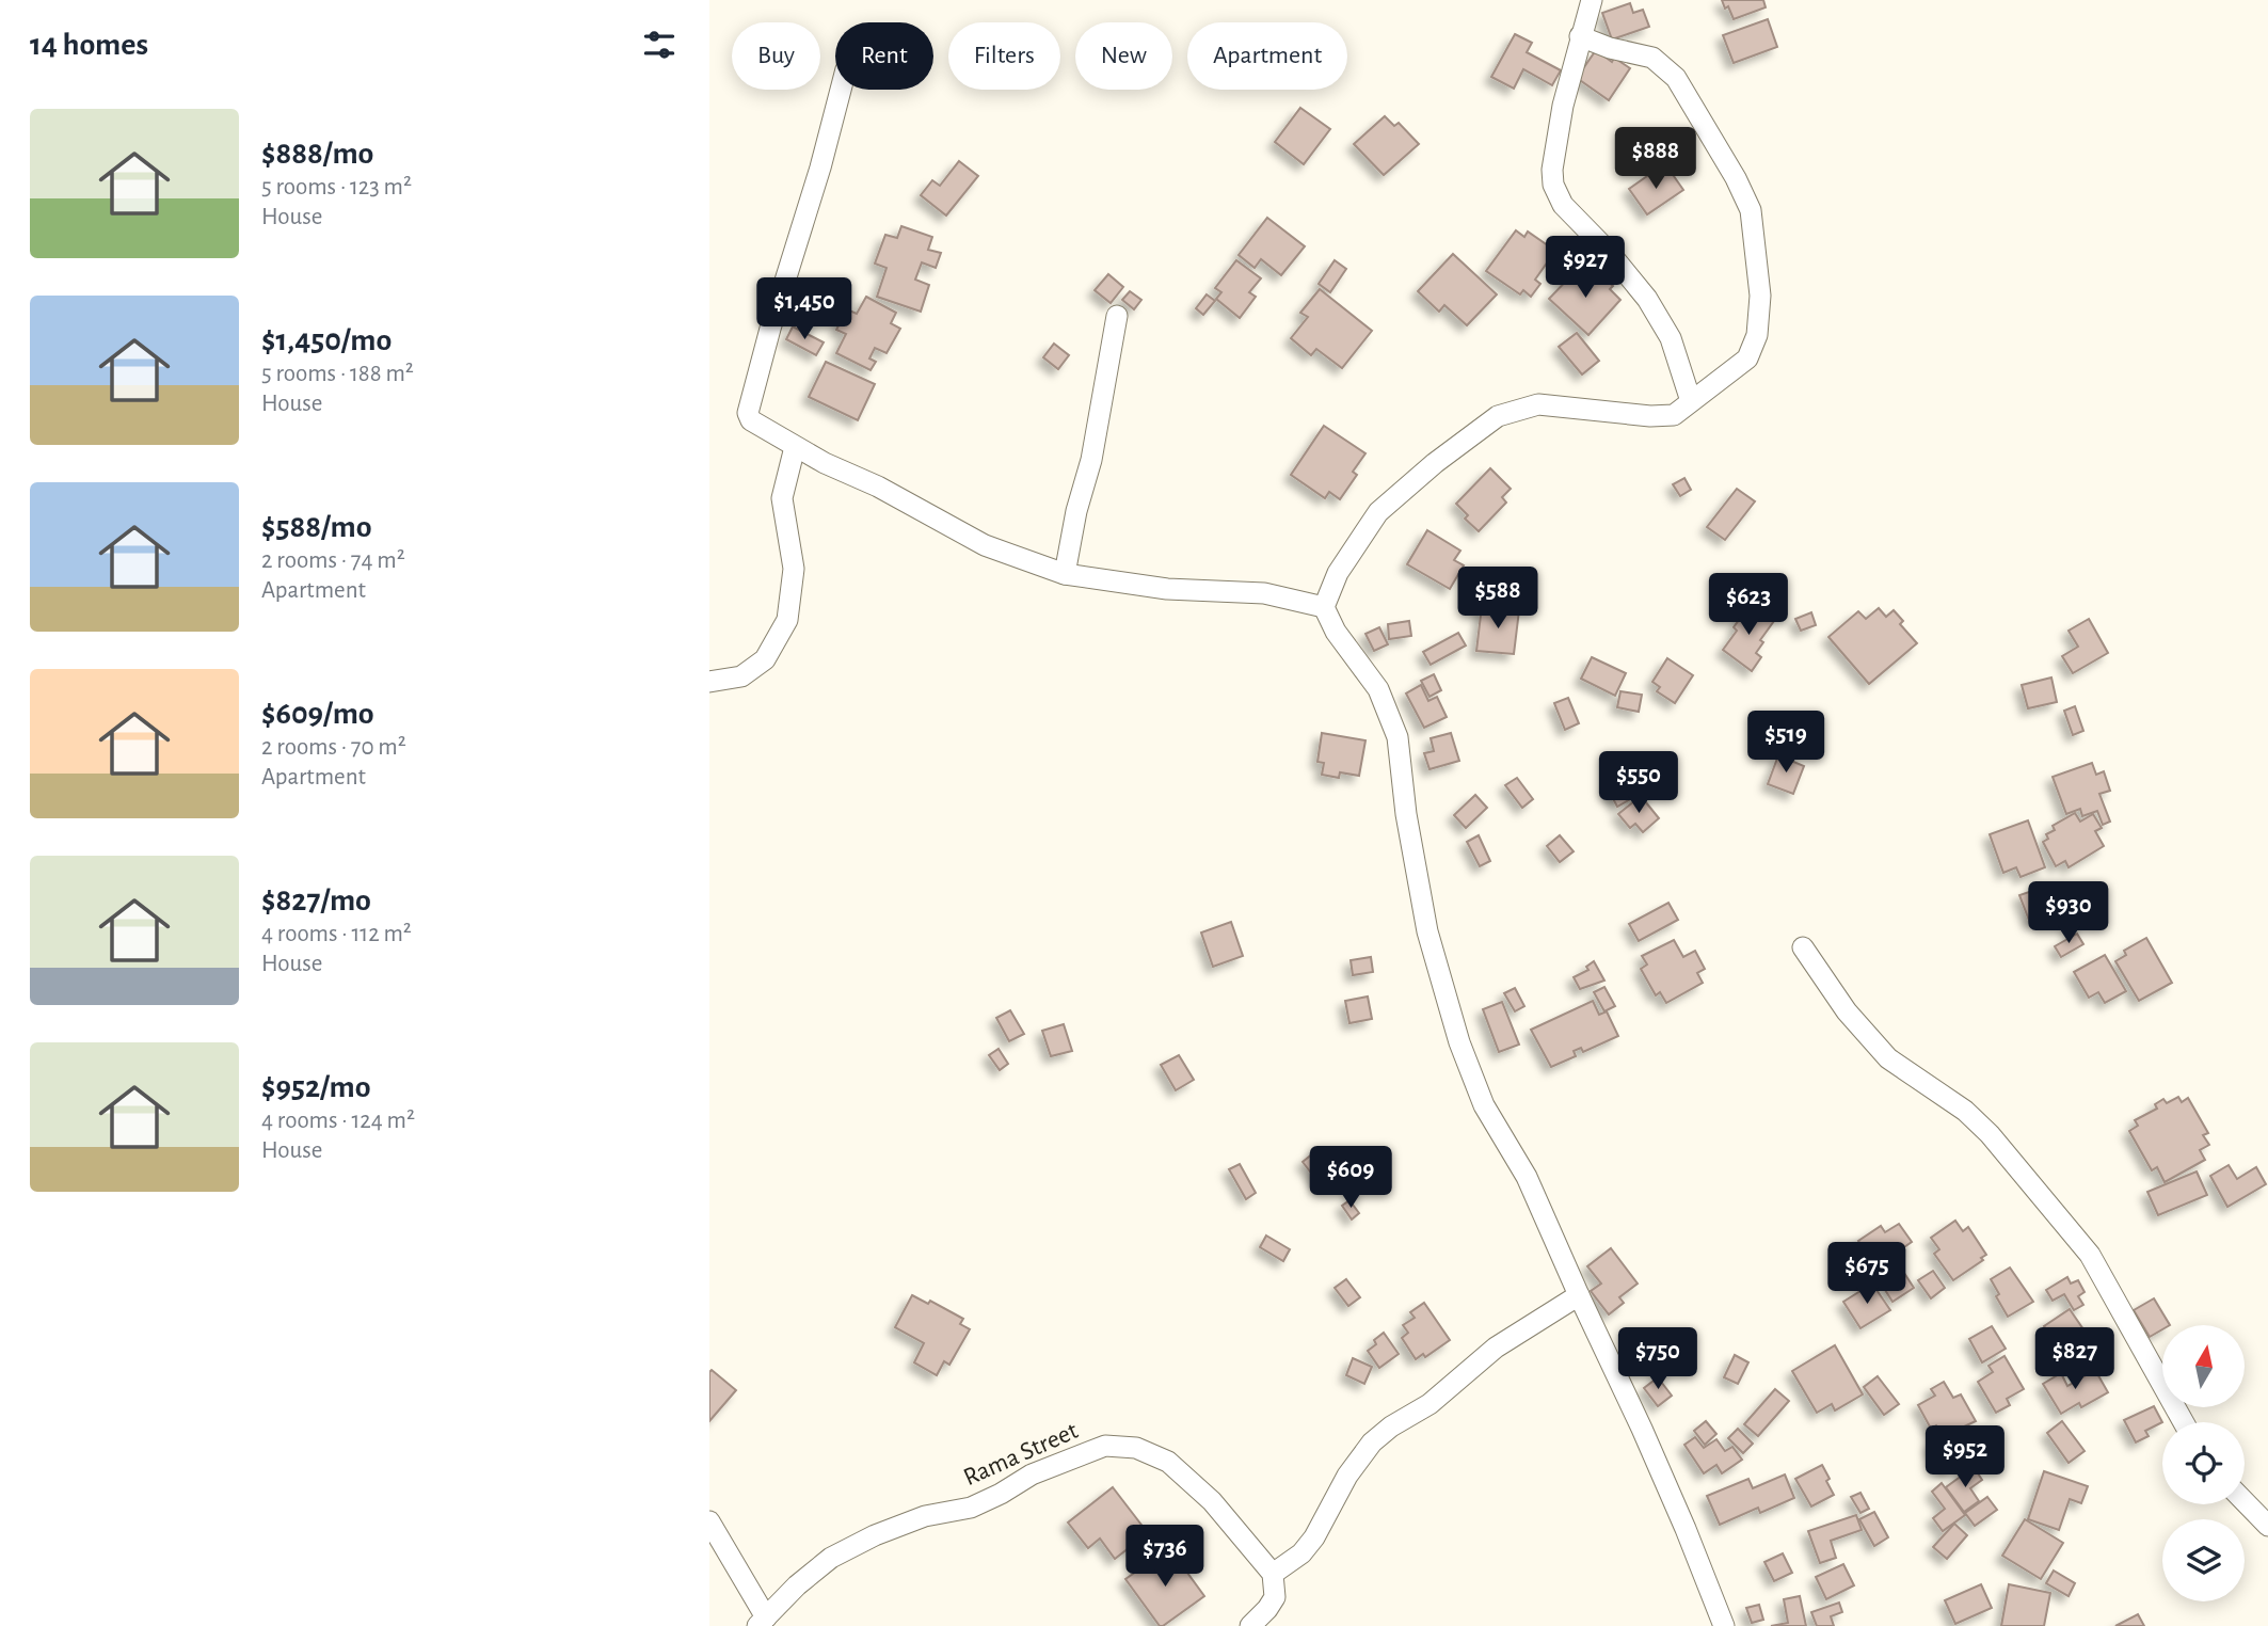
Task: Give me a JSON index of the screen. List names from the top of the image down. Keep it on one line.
{"streets":{"street":["Rama Street"]},"north":"top","page":{"heading":"14 homes","chip":["Buy","Rent","Filters","New","Apartment"],"list":[{"name":"$888/mo","note":"5 rooms · 123 m² · House"},{"name":"$1,450/mo","note":"5 rooms · 188 m² · House"},{"name":"$588/mo","note":"2 rooms · 74 m² · Apartment"},{"name":"$609/mo","note":"2 rooms · 70 m² · Apartment"},{"name":"$827/mo","note":"4 rooms · 112 m² · House"},{"name":"$952/mo","note":"4 rooms · 124 m² · House"}],"price":["$888","$927","$1,450","$588","$623","$519","$550","$930","$609","$675","$750","$827","$952","$736"]}}
